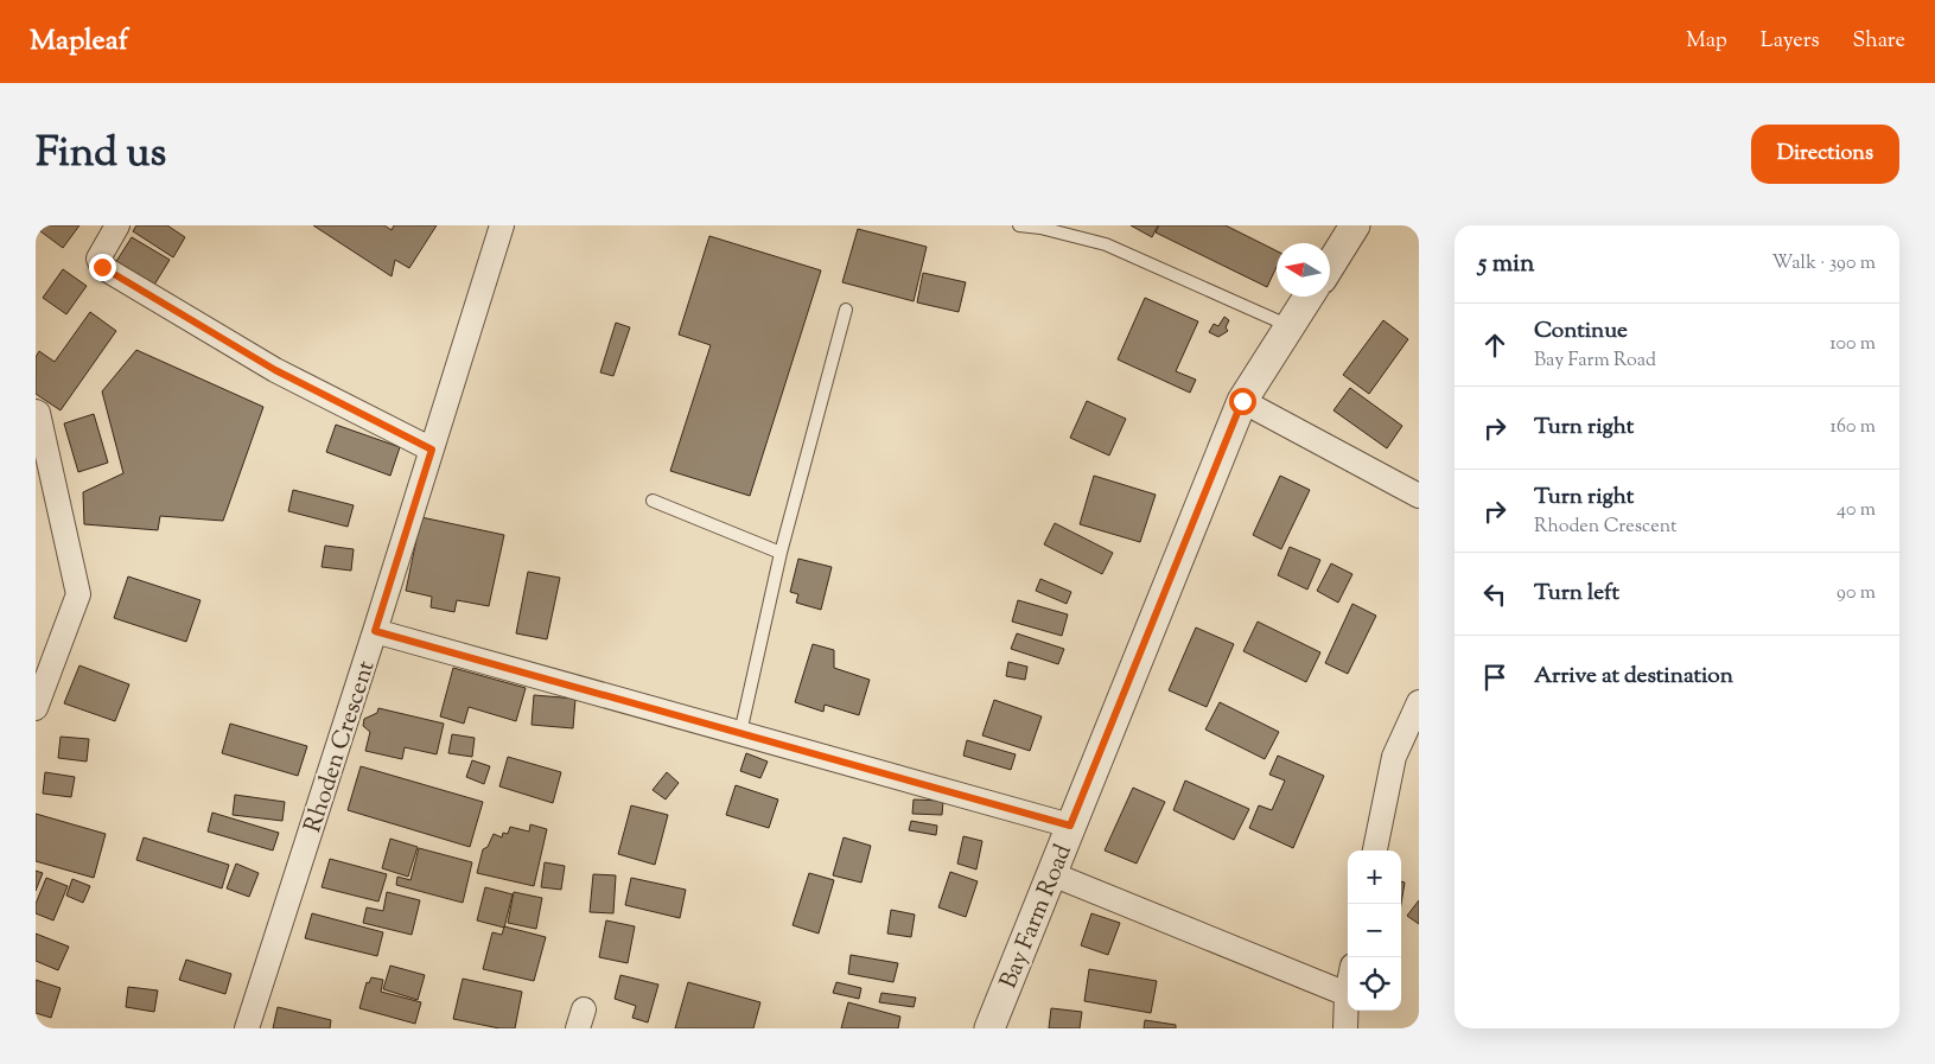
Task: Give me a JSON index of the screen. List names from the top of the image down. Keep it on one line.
{"streets":{"street":["Rhoden Crescent","Bay Farm Road"]},"north":"left","page":{"header":"Mapleaf","nav":["Map","Layers","Share"],"title":"Find us","buttons":"Directions","heading":["5 min","Walk · 390 m"],"list":[["Continue","Bay Farm Road","100 m"],["Turn right","160 m"],["Turn right","Rhoden Crescent","40 m"],["Turn left","90 m"],"Arrive at destination"],"map_buttons":["+","−"]}}
